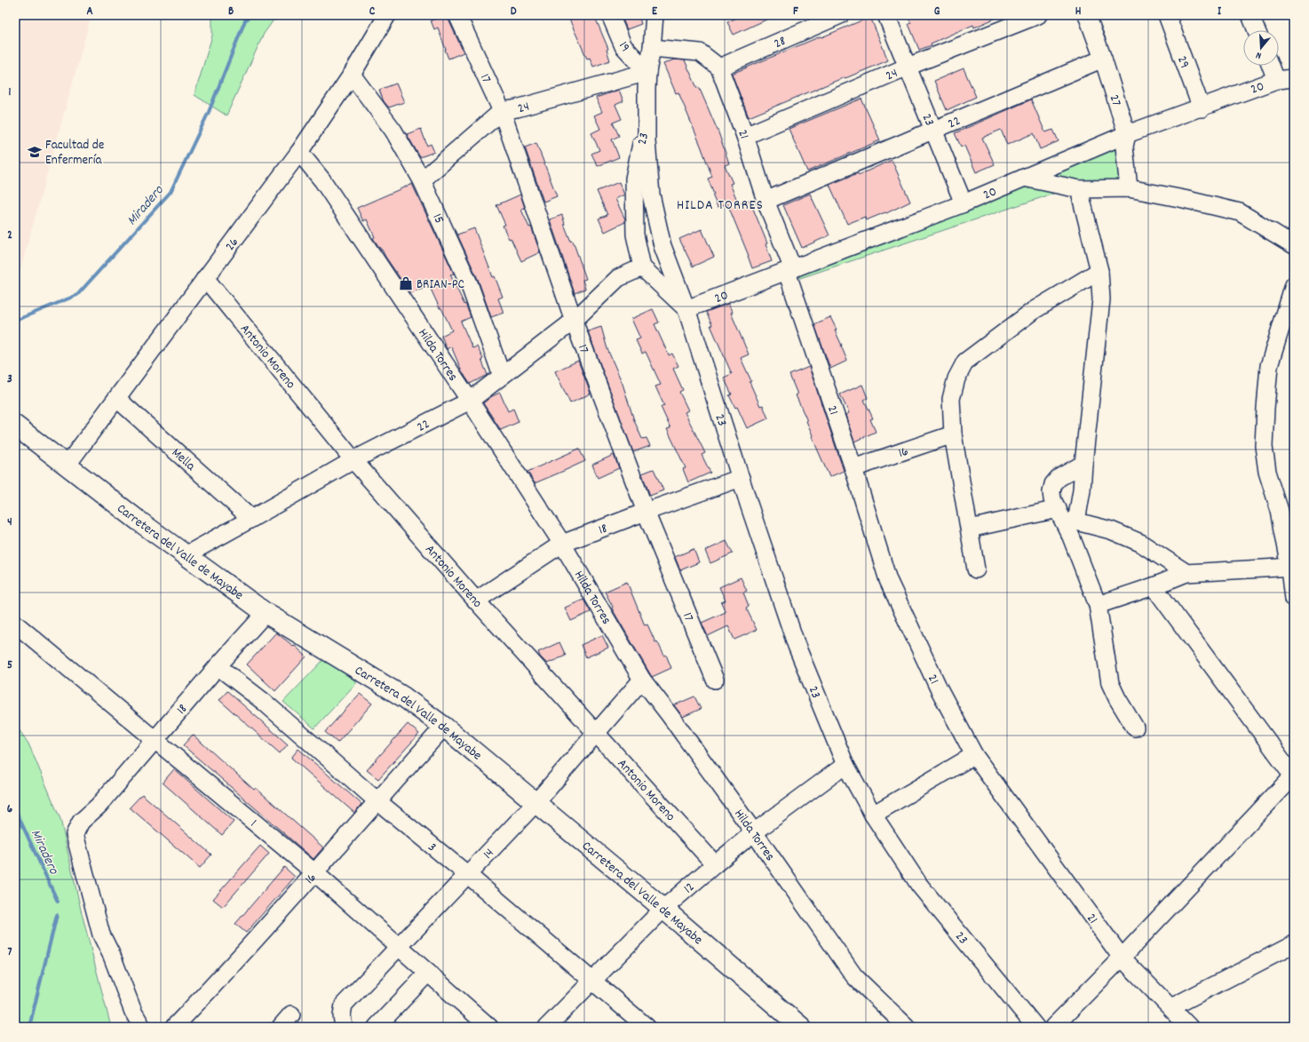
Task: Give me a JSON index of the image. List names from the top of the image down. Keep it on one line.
{"streets":{"main road":["Carretera del Valle de Mayabe"],"street":["28","19","29","24","17","20","27","23","22","21","15","26","Hilda Torres","Antonio Moreno","16","Mella","18","1","3","14","12"]},"crossings":[["28","21"],["19","24"],["19","23"],["29","20"],["24","17"],["24","23"],["24","21"],["24","15"],["17","22"],["17","18"],["20","27"],["20","23"],["20","21"],["27","22"],["23","22"],["23","18"],["23","12"],["22","21"],["22","15"],["22","Hilda Torres"],["22","Antonio Moreno"],["22","Mella"],["22","Carretera del Valle de Mayabe"],["21","16"],["15","26"],["26","Hilda Torres"],["26","Antonio Moreno"],["26","Mella"],["26","Carretera del Valle de Mayabe"],["Hilda Torres","18"],["Hilda Torres","14"],["Hilda Torres","12"],["Antonio Moreno","18"],["Antonio Moreno","14"],["Antonio Moreno","12"],["16","Carretera del Valle de Mayabe"],["16","1"],["16","3"],["18","Carretera del Valle de Mayabe"],["18","1"],["18","3"],["Carretera del Valle de Mayabe","14"],["Carretera del Valle de Mayabe","12"],["1","14"],["3","14"],["3","12"]],"districts":["HILDA TORRES"],"water":["Miradero"],"places":{"school or university":["Facultad de Enfermería"],"shop":["BRIAN-PC"]},"north":"bottom","grid":{"columns":["A","B","C","D","E","F","G","H","I"],"rows":["1","2","3","4","5","6","7"]}}
